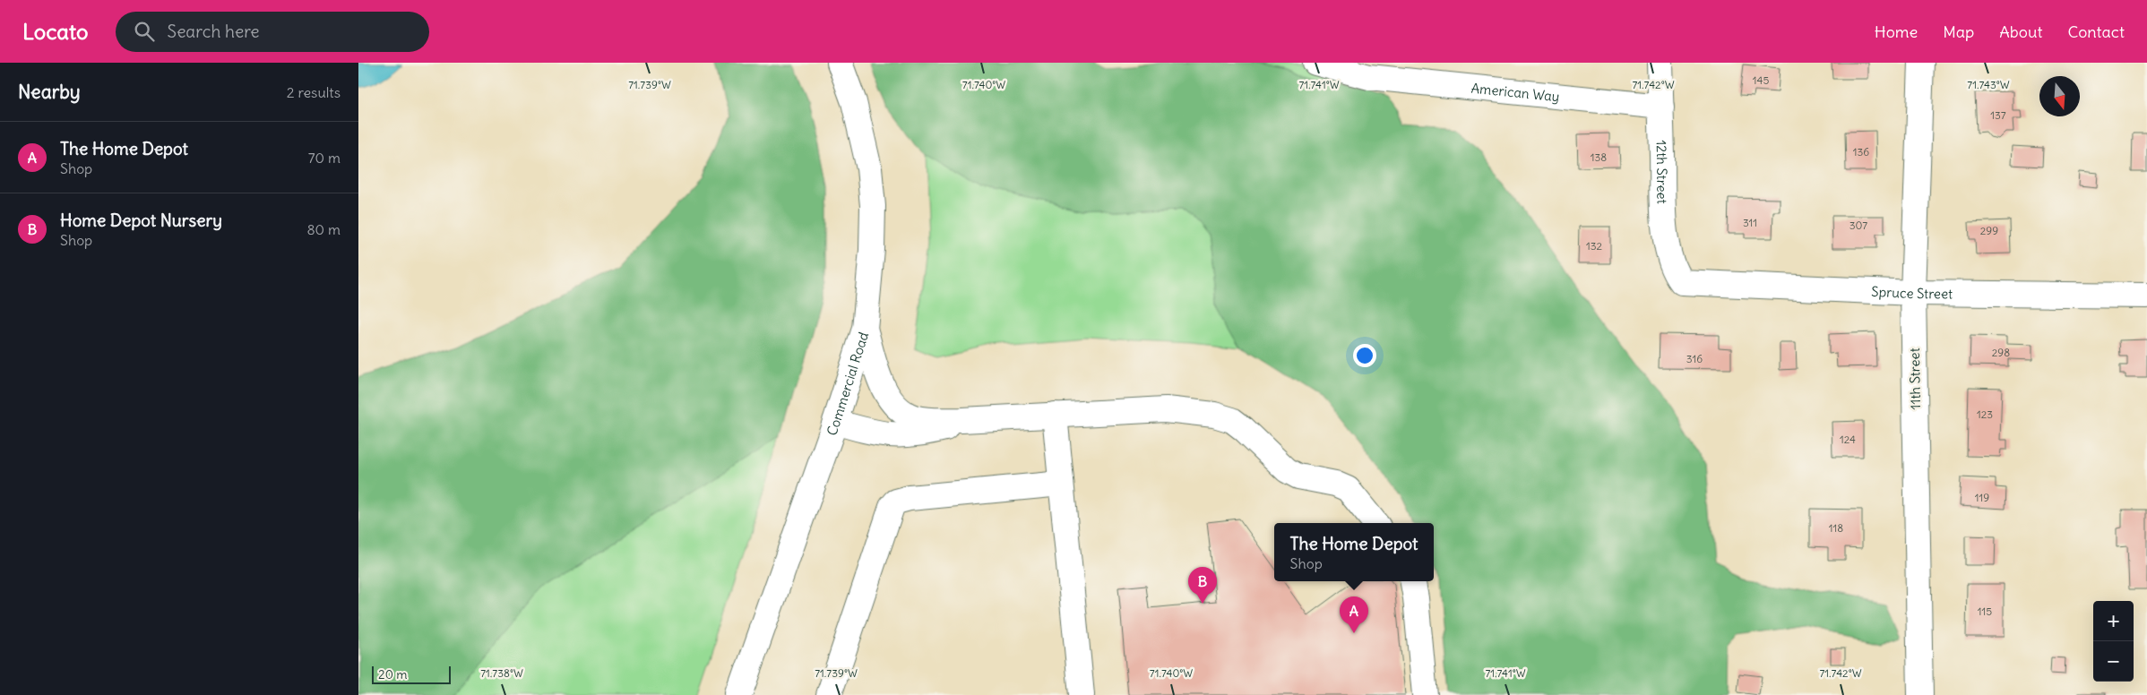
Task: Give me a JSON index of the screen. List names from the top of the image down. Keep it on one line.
{"streets":{"street":["American Way","12th Street","Spruce Street","11th Street","Commercial Road"]},"crossings":[["American Way","12th Street"],["12th Street","Spruce Street"],["Spruce Street","11th Street"]],"house_numbers":["145","137","136","138","311","307","299","132","298","316","123","124","119","118","115"],"scale_bar":"20 m","north":"bottom","page":{"header":"Locato","search":"Search here","nav":["Home","Map","About","Contact"],"heading":["Nearby","2 results"],"list":[{"mark":"A","name":"The Home Depot","note":"Shop","value":"70 m"},{"mark":"B","name":"Home Depot Nursery","note":"Shop","value":"80 m"}],"popup":["The Home Depot","Shop"],"pins":["B","A"],"map_buttons":["+","−"],"scale":"20 m"},"coordinates":["71.739°W","71.740°W","71.741°W","71.742°W","71.743°W","71.738°W"]}
